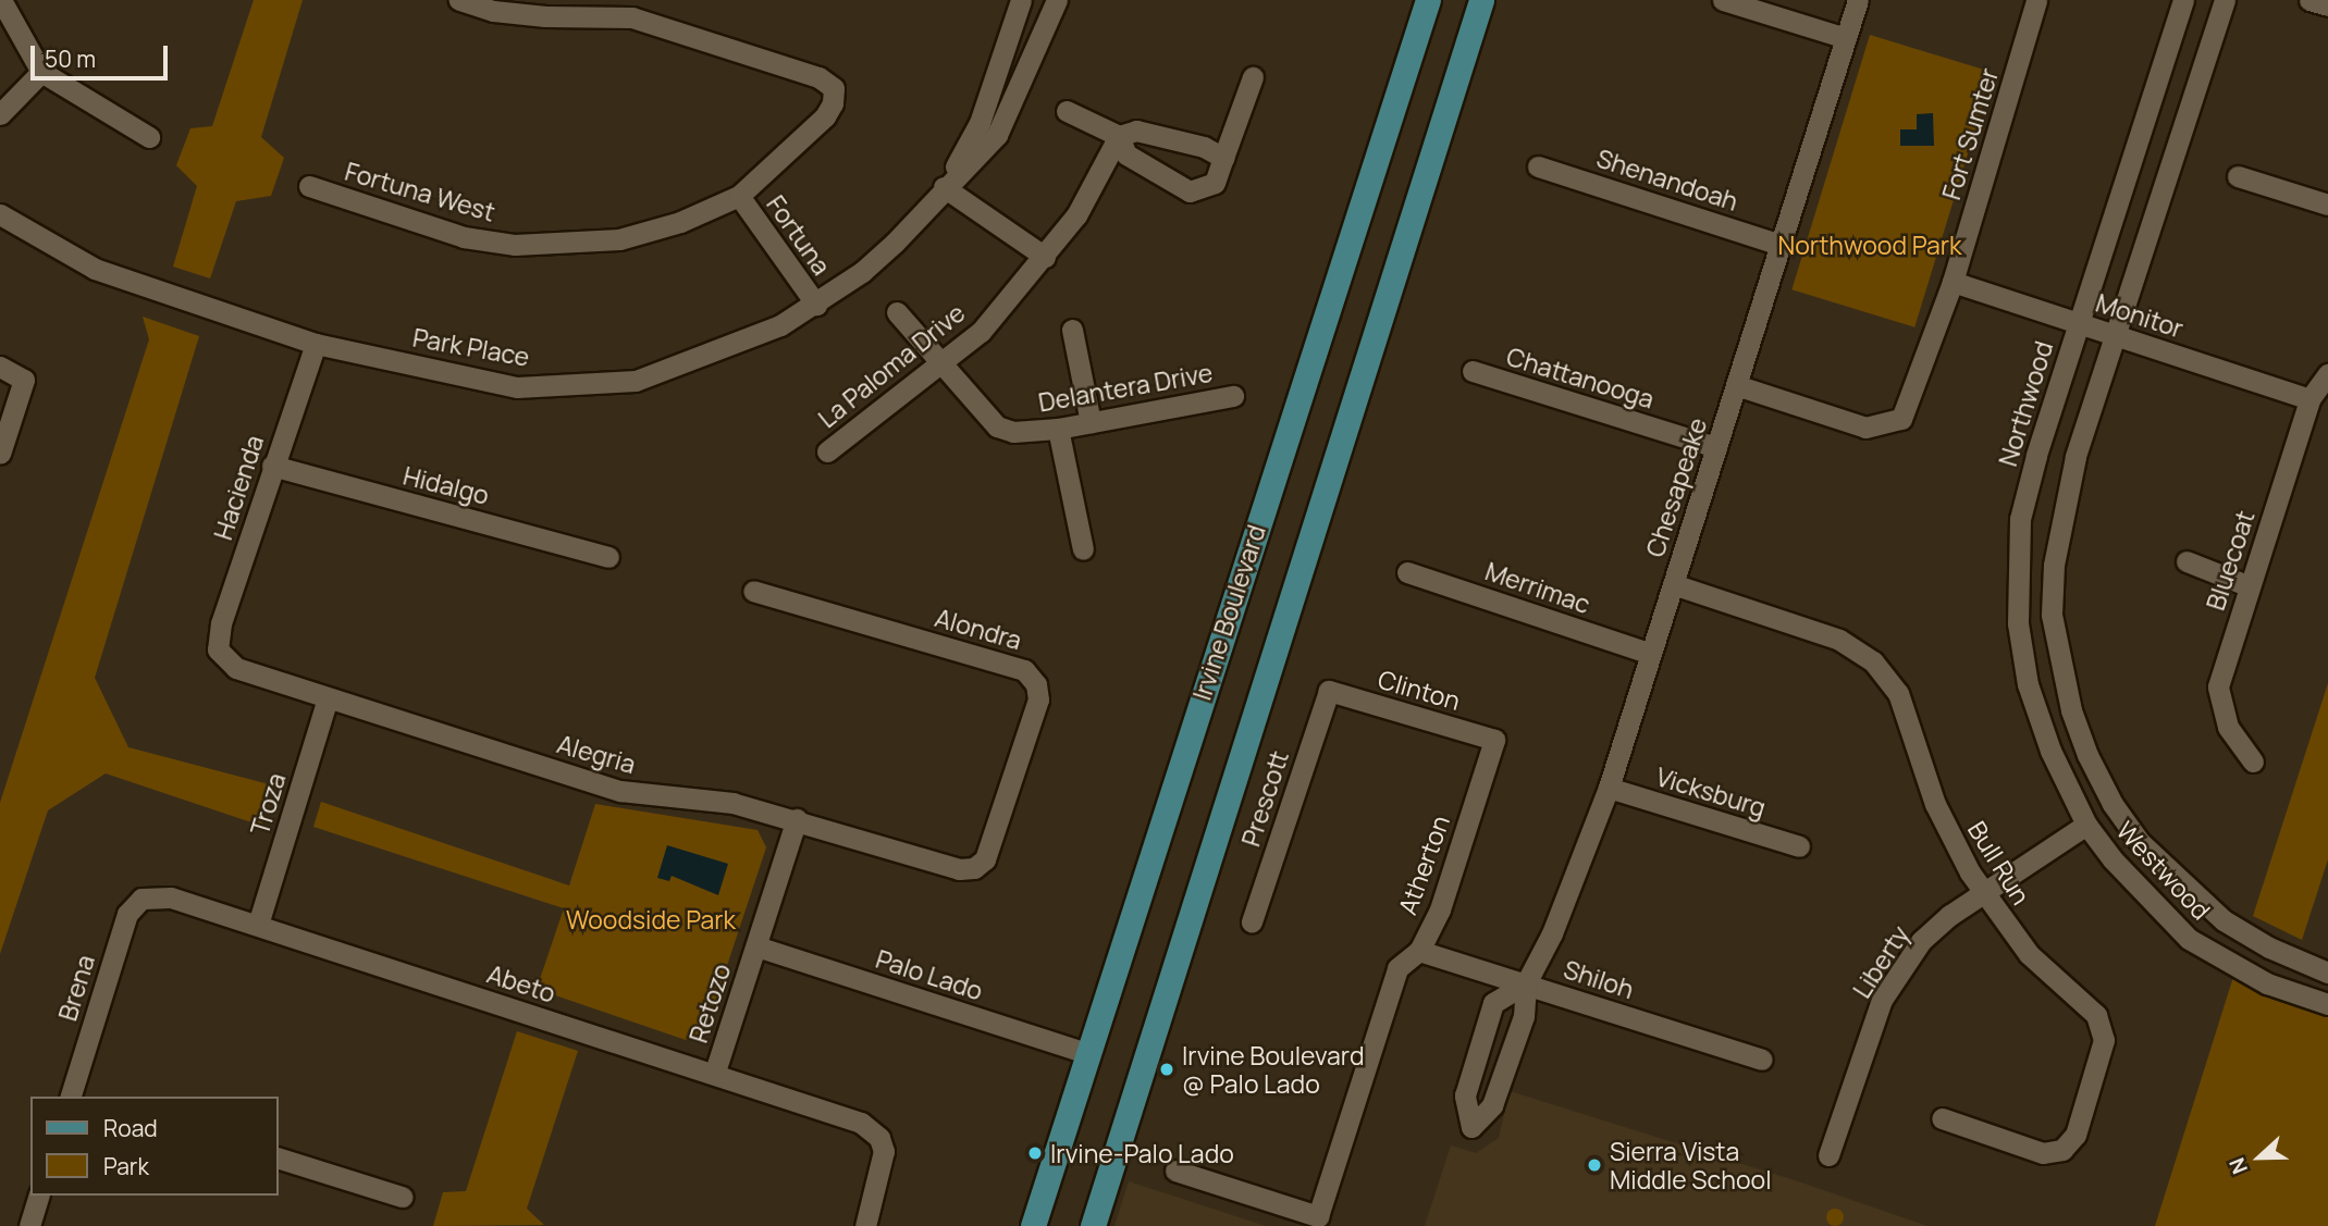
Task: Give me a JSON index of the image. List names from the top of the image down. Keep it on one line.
{"streets":{"main road":["Irvine Boulevard"],"street":["Fort Sumter","Shenandoah","Fortuna West","Fortuna","Monitor","Park Place","La Paloma Drive","Chattanooga","Delantera Drive","Northwood","Hidalgo","Hacienda","Chesapeake","Bluecoat","Merrimac","Alondra","Clinton","Alegria","Vicksburg","Prescott","Troza","Bull Run","Atherton","Westwood","Liberty","Palo Lado","Shiloh","Abeto","Brena","Retozo"]},"crossings":[["Fort Sumter","Monitor"],["Fort Sumter","Chesapeake"],["Shenandoah","Chesapeake"],["Fortuna West","Fortuna"],["Fortuna","Park Place"],["Monitor","Northwood"],["Monitor","Bluecoat"],["Monitor","Westwood"],["Park Place","Hacienda"],["La Paloma Drive","Delantera Drive"],["Chattanooga","Chesapeake"],["Northwood","Westwood"],["Northwood","Liberty"],["Hidalgo","Hacienda"],["Hacienda","Alegria"],["Chesapeake","Merrimac"],["Chesapeake","Vicksburg"],["Chesapeake","Bull Run"],["Chesapeake","Shiloh"],["Irvine Boulevard","Palo Lado"],["Alondra","Alegria"],["Clinton","Prescott"],["Clinton","Atherton"],["Alegria","Troza"],["Alegria","Retozo"],["Troza","Abeto"],["Bull Run","Liberty"],["Atherton","Shiloh"],["Westwood","Liberty"],["Palo Lado","Retozo"],["Abeto","Brena"],["Abeto","Retozo"]],"parks":["Northwood Park","Woodside Park"],"places":["Irvine Boulevard @ Palo Lado","Irvine-Palo Lado","Sierra Vista Middle School"],"legend":["Road","Park"],"scale_bar":"50 m","north":"left"}
